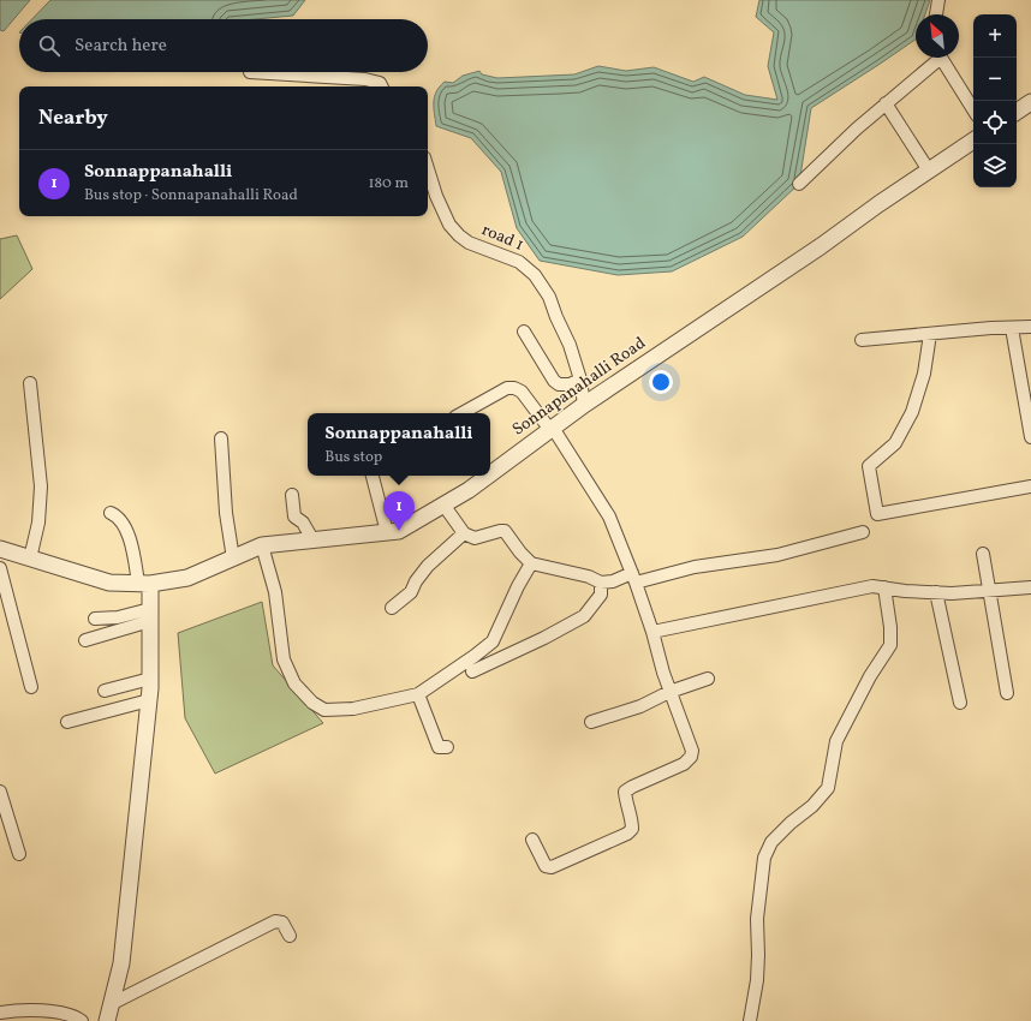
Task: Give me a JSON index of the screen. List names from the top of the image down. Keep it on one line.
{"streets":{"street":["road 1","Sonnapanahalli Road"]},"crossings":[["road 1","Sonnapanahalli Road"]],"north":"top left","page":{"map_buttons":["+","−"],"search":"Search here","heading":"Nearby","list":[{"mark":"1","name":"Sonnappanahalli","note":"Bus stop · Sonnapanahalli Road","value":"180 m"}],"popup":["Sonnappanahalli","Bus stop"],"pins":"1"}}
